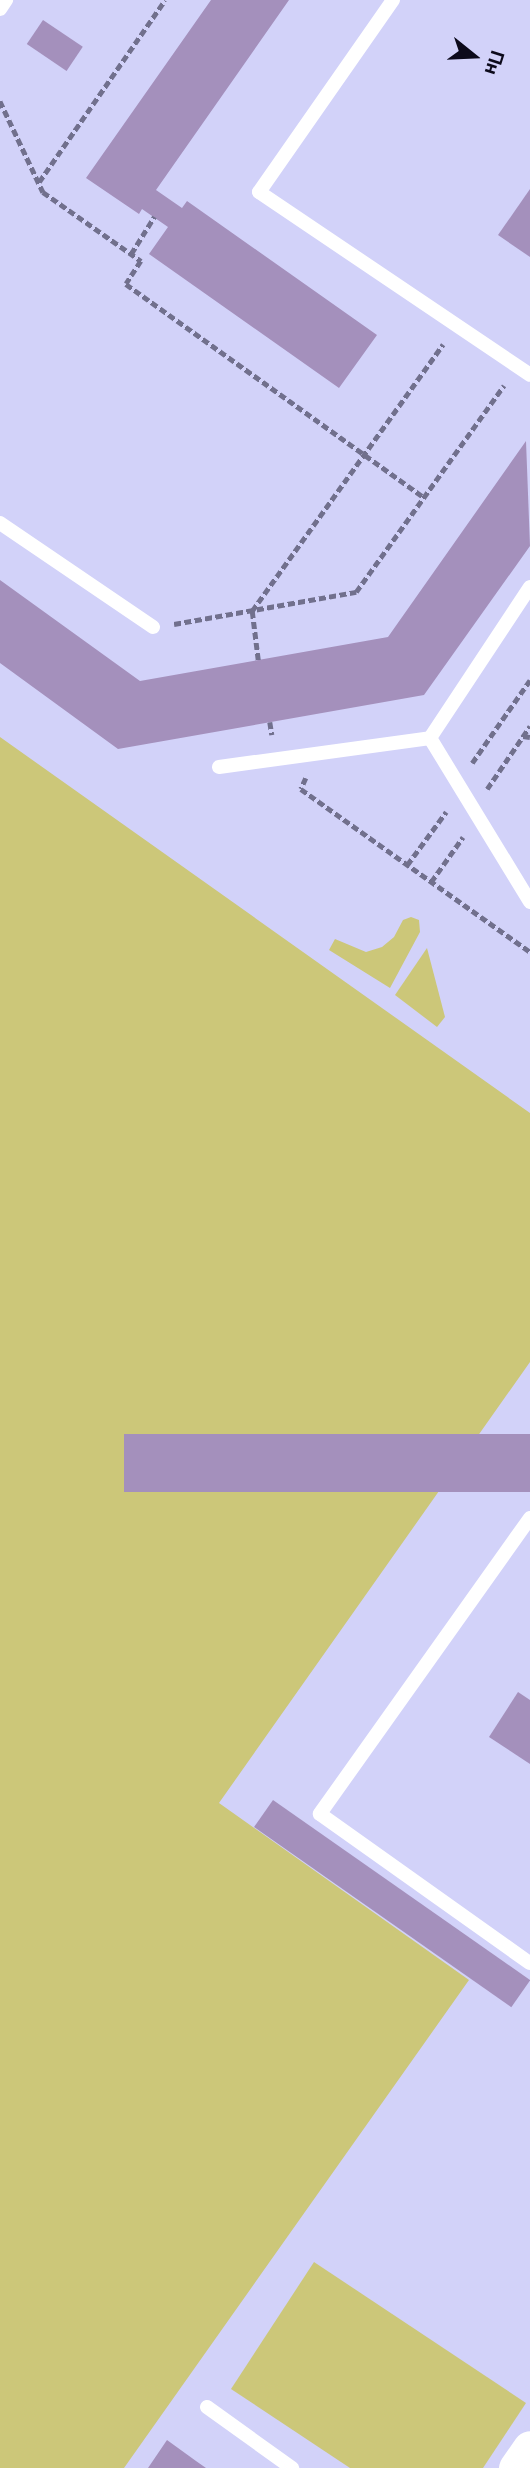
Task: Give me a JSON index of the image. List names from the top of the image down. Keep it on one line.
{"north":"right"}
